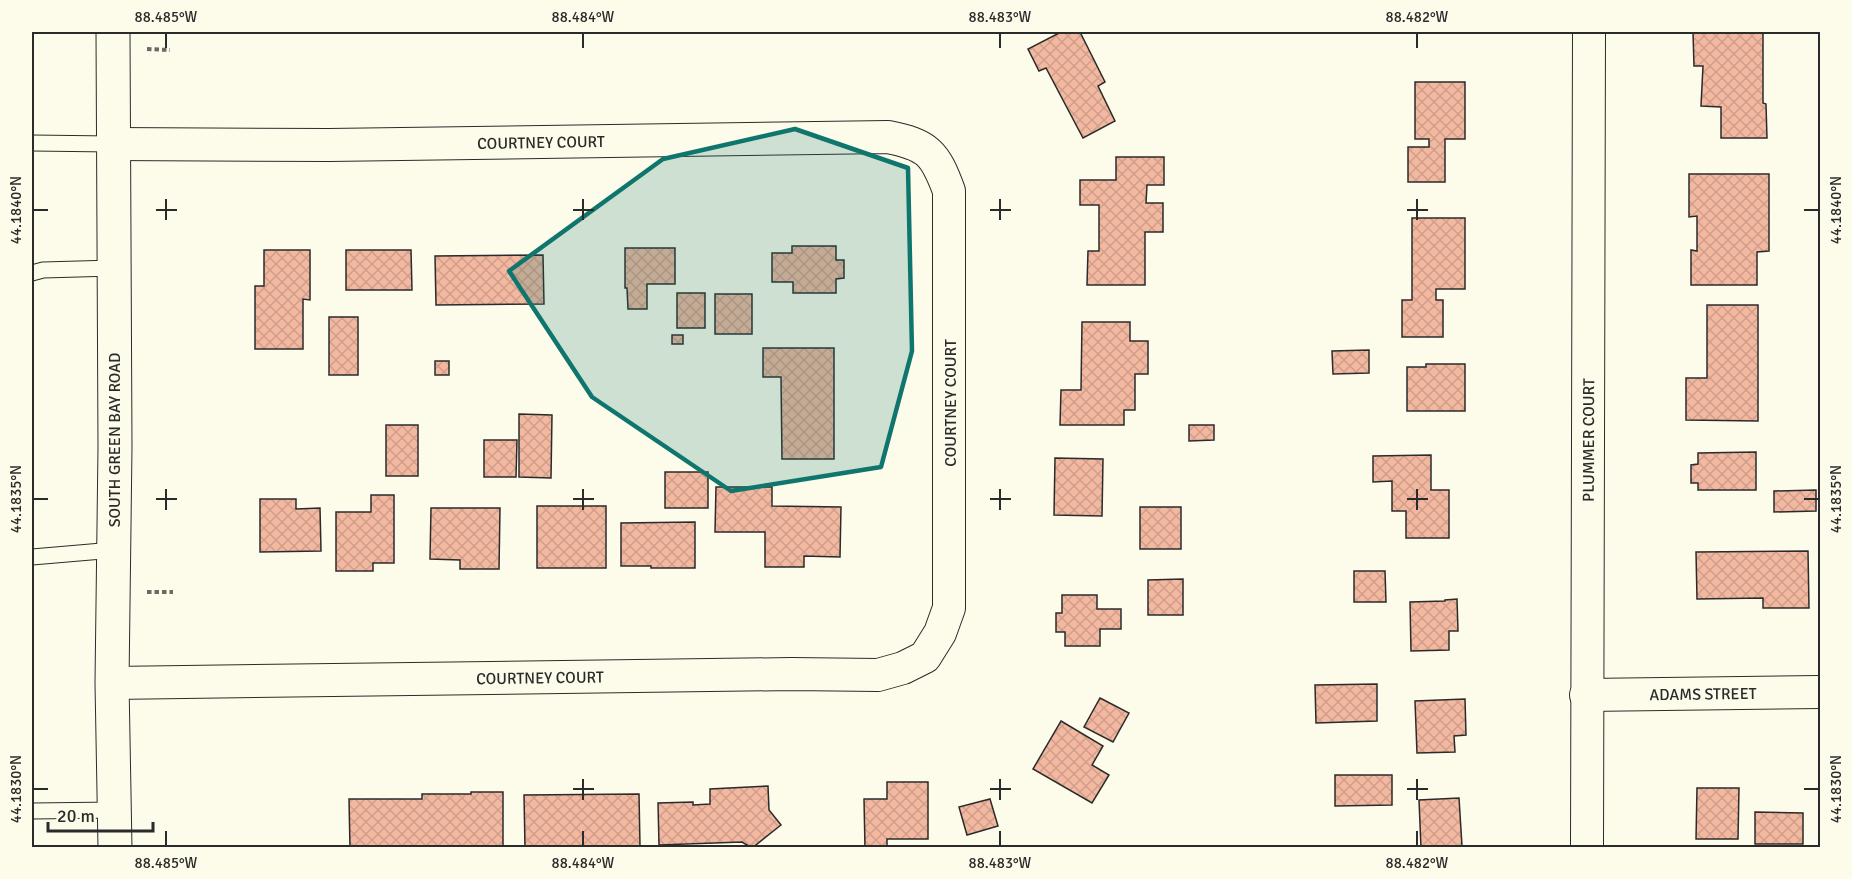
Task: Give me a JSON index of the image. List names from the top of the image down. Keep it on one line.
{"streets":{"main road":["SOUTH GREEN BAY ROAD"],"street":["COURTNEY COURT","PLUMMER COURT","ADAMS STREET"]},"crossings":[["COURTNEY COURT","SOUTH GREEN BAY ROAD"],["PLUMMER COURT","ADAMS STREET"]],"scale_bar":"20 m","coordinates":["88.485°W","88.484°W","88.483°W","88.482°W","44.1840°N","44.1835°N","44.1830°N"]}
